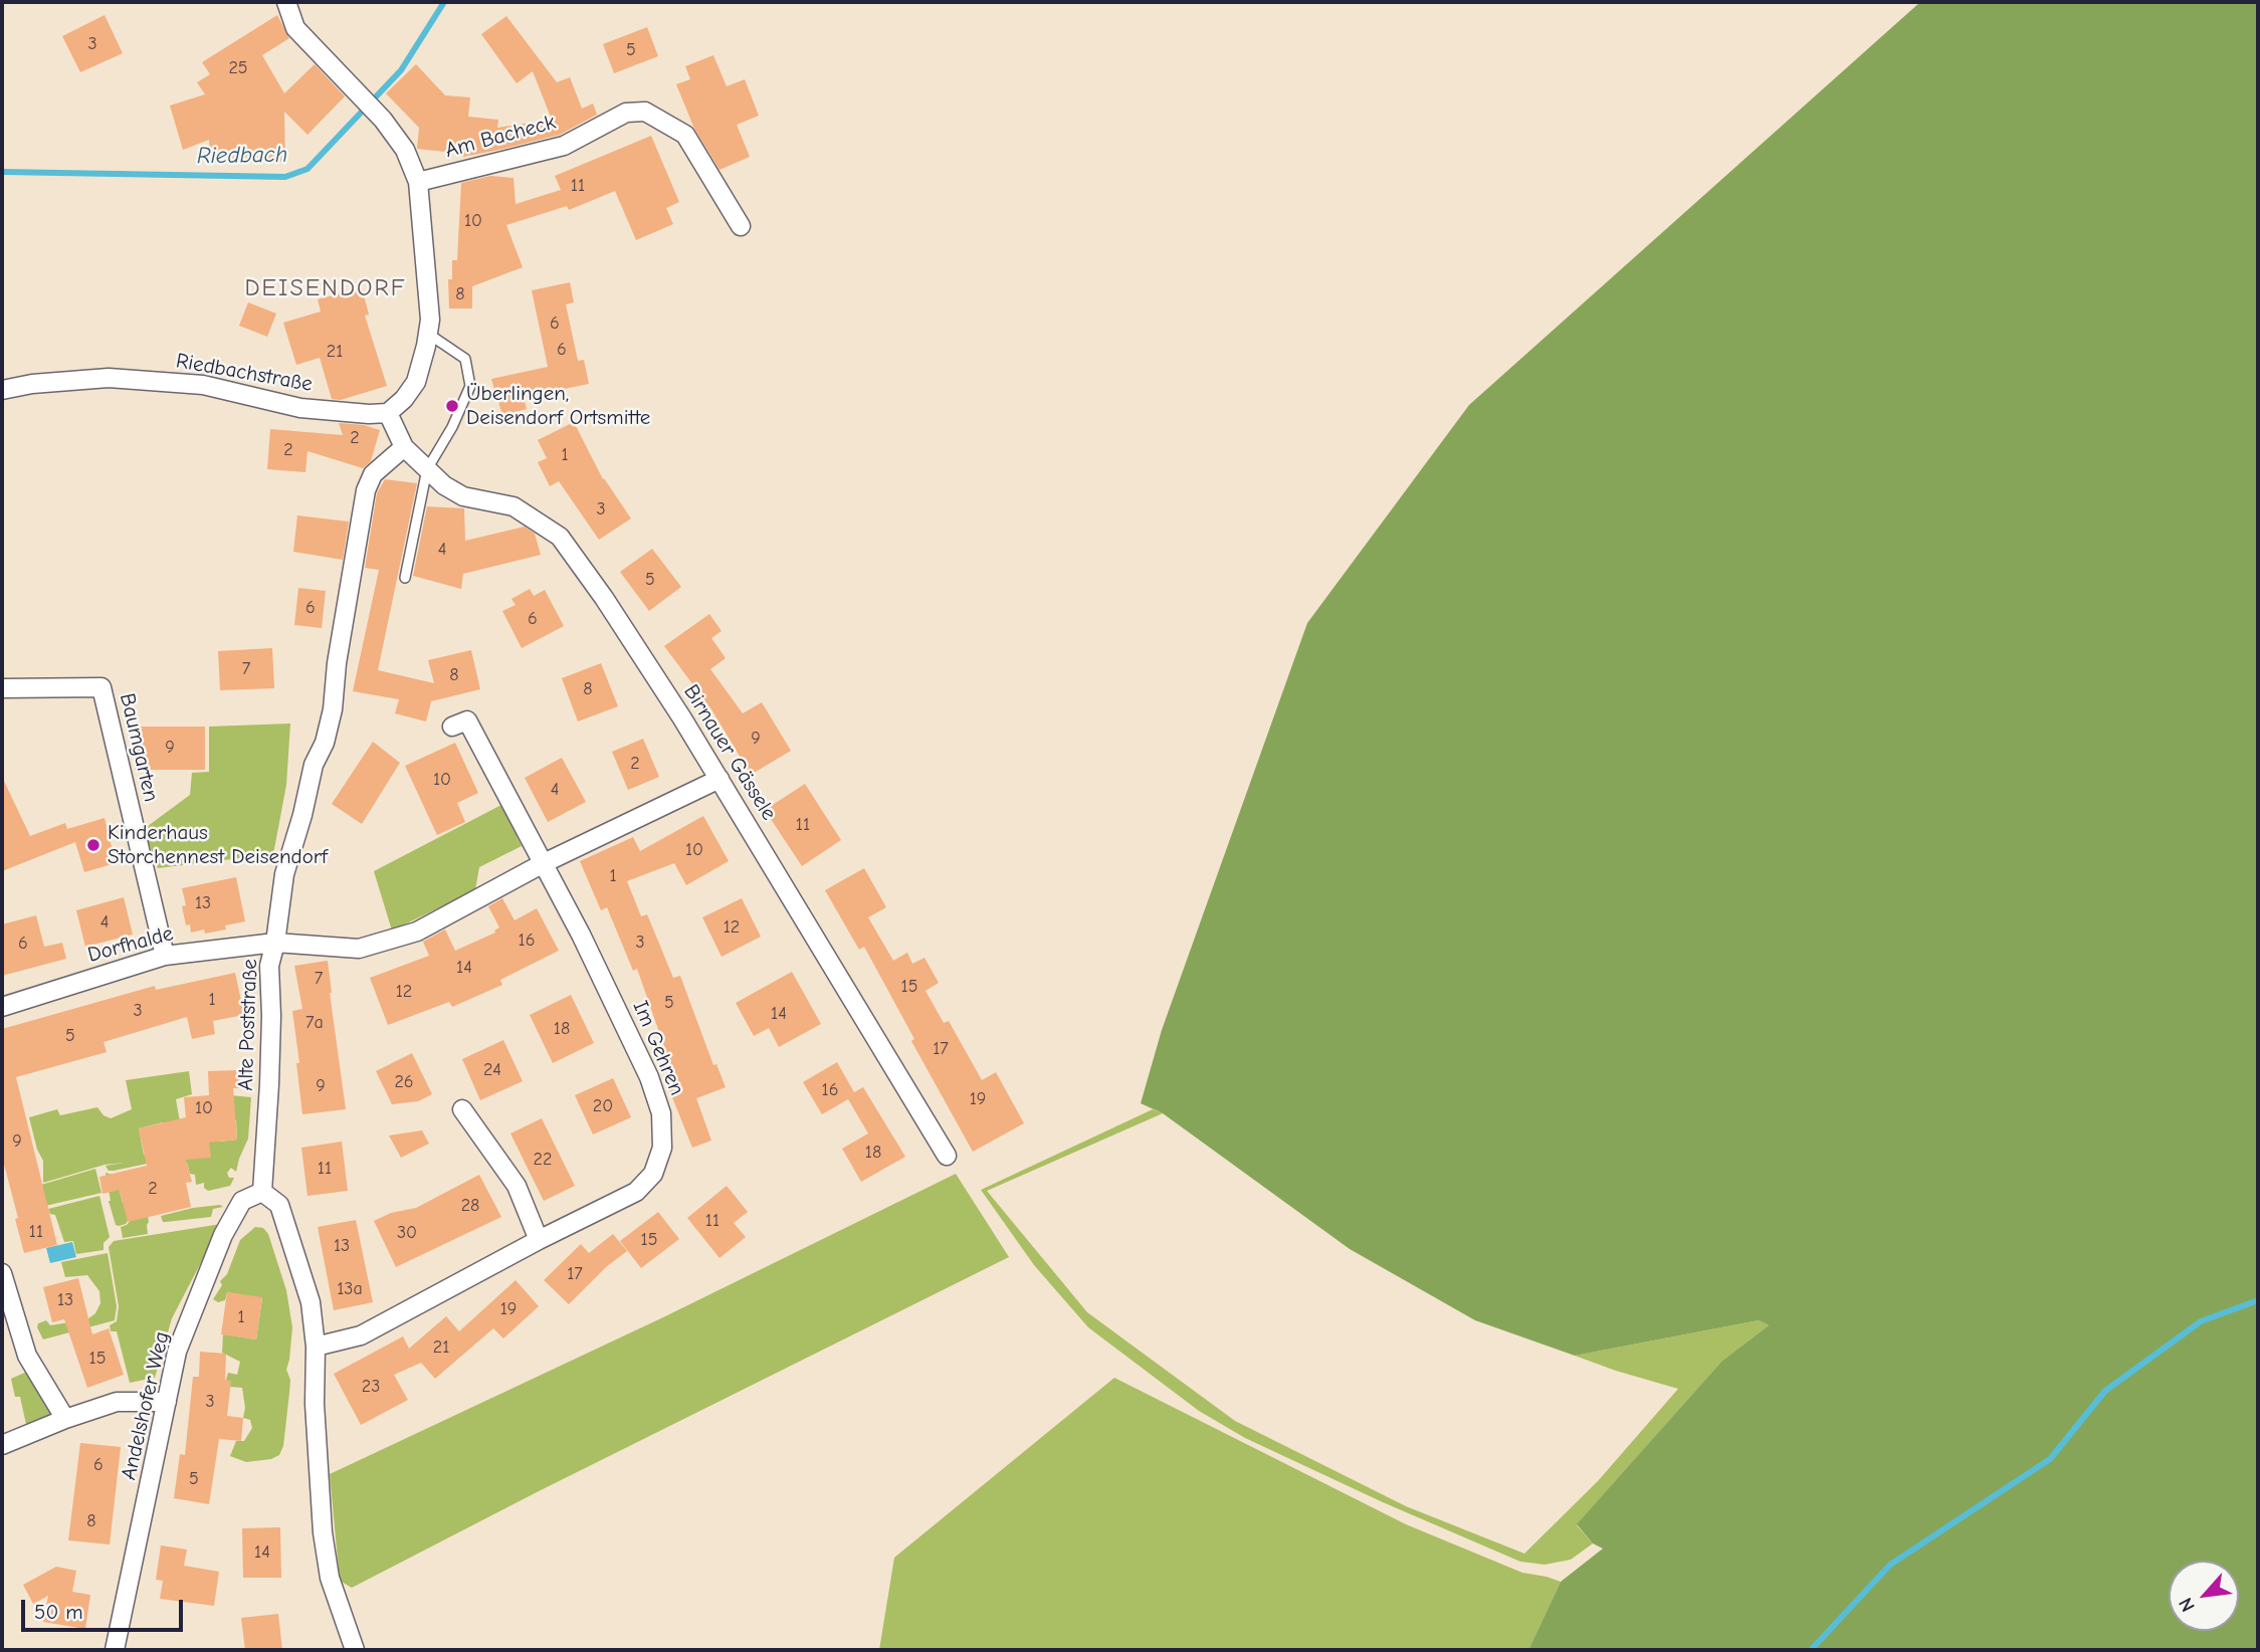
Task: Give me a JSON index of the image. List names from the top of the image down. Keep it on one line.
{"streets":{"street":["Am Bacheck","Riedbachstraße","Baumgarten","Birnauer Gässele","Dorfhalde","Alte Poststraße","Im Gehren","Andelshofer Weg"]},"crossings":[["Baumgarten","Dorfhalde"],["Birnauer Gässele","Alte Poststraße"],["Dorfhalde","Alte Poststraße"],["Alte Poststraße","Andelshofer Weg"]],"districts":["DEISENDORF"],"water":["Riedbach"],"places":["Überlingen, Deisendorf Ortsmitte","Kinderhaus Storchennest Deisendorf"],"house_numbers":["3","5","25","11","10","8","6","6","21","2","2","1","3","4","5","6","6","7","8","8","9","9","2","10","4","11","10","1","13","4","12","16","3","6","14","7","15","12","1","5","3","14","7a","18","5","17","24","26","9","16","19","20","10","9","18","22","11","2","28","11","11","30","15","13","17","13a","13","19","1","21","15","23","3","6","5","8","14"],"scale_bar":"50 m","north":"bottom left"}
